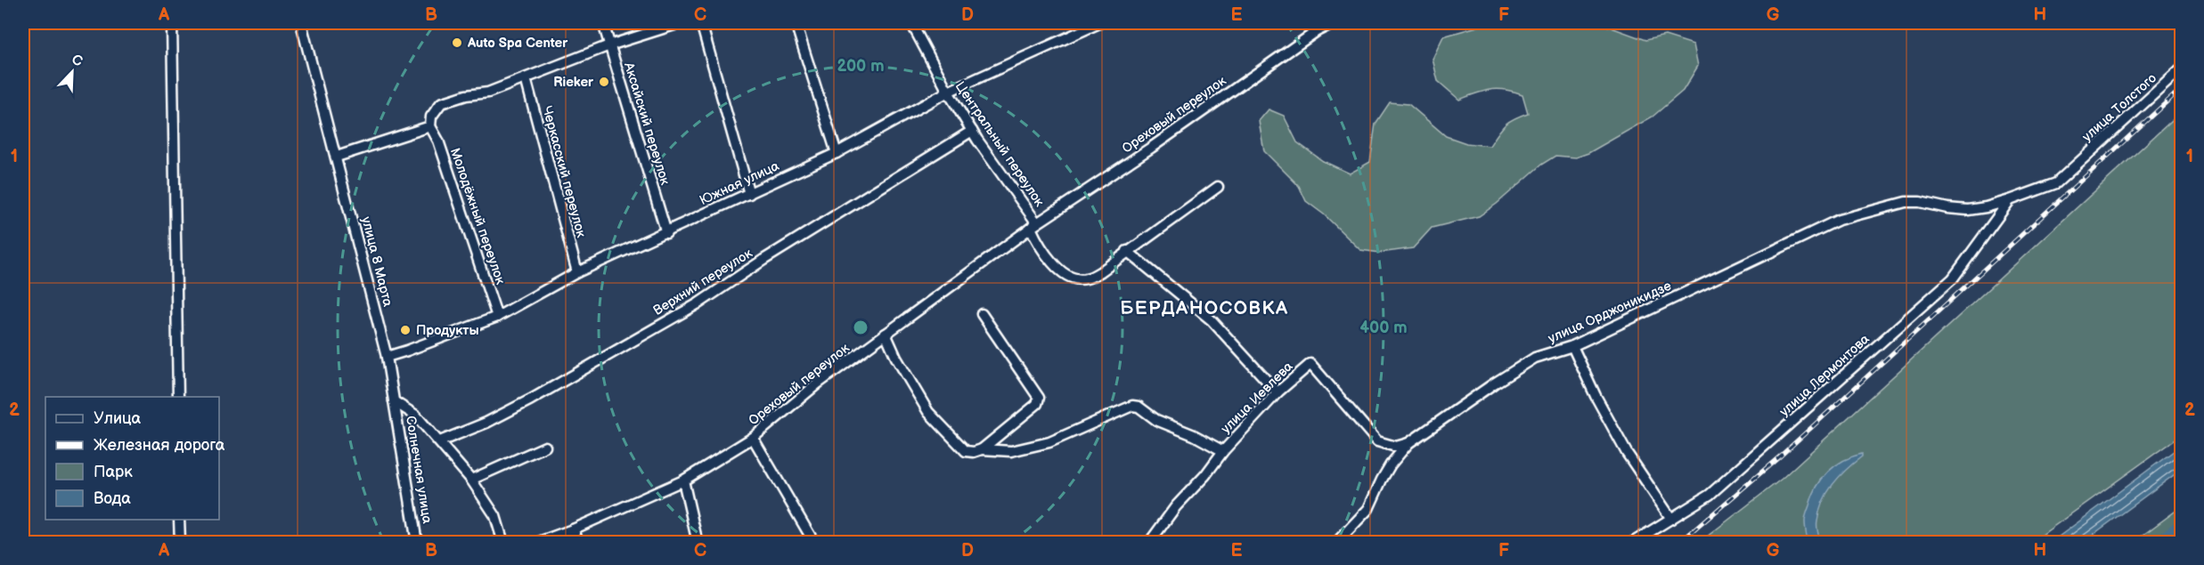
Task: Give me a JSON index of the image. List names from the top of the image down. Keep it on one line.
{"streets":{"street":["улица Толстого","Ореховый переулок","Аксайский переулок","Центральный переулок","Черкасский переулок","Южная улица","Молодёжный переулок","улица 8 Марта","Верхний переулок","улица Орджоникидзе","улица Лермонтова","улица Иевлева","Солнечная улица"]},"crossings":[["улица Толстого","улица Орджоникидзе"],["улица Толстого","улица Лермонтова"],["Ореховый переулок","Центральный переулок"],["Ореховый переулок","улица Иевлева"],["Аксайский переулок","Южная улица"],["Центральный переулок","Южная улица"],["Центральный переулок","Верхний переулок"],["Черкасский переулок","Южная улица"],["Южная улица","Молодёжный переулок"],["Южная улица","улица 8 Марта"],["улица 8 Марта","Солнечная улица"],["улица Орджоникидзе","улица Лермонтова"],["улица Орджоникидзе","улица Иевлева"]],"districts":["БЕРДАНОСОВКА"],"places":["Auto Spa Center","Rieker","Продукты"],"legend":["Улица","Железная дорога","Парк","Вода"],"north":"top right","grid":{"columns":["A","B","C","D","E","F","G","H"],"rows":["1","2"]},"rings":["200 m","400 m"]}
